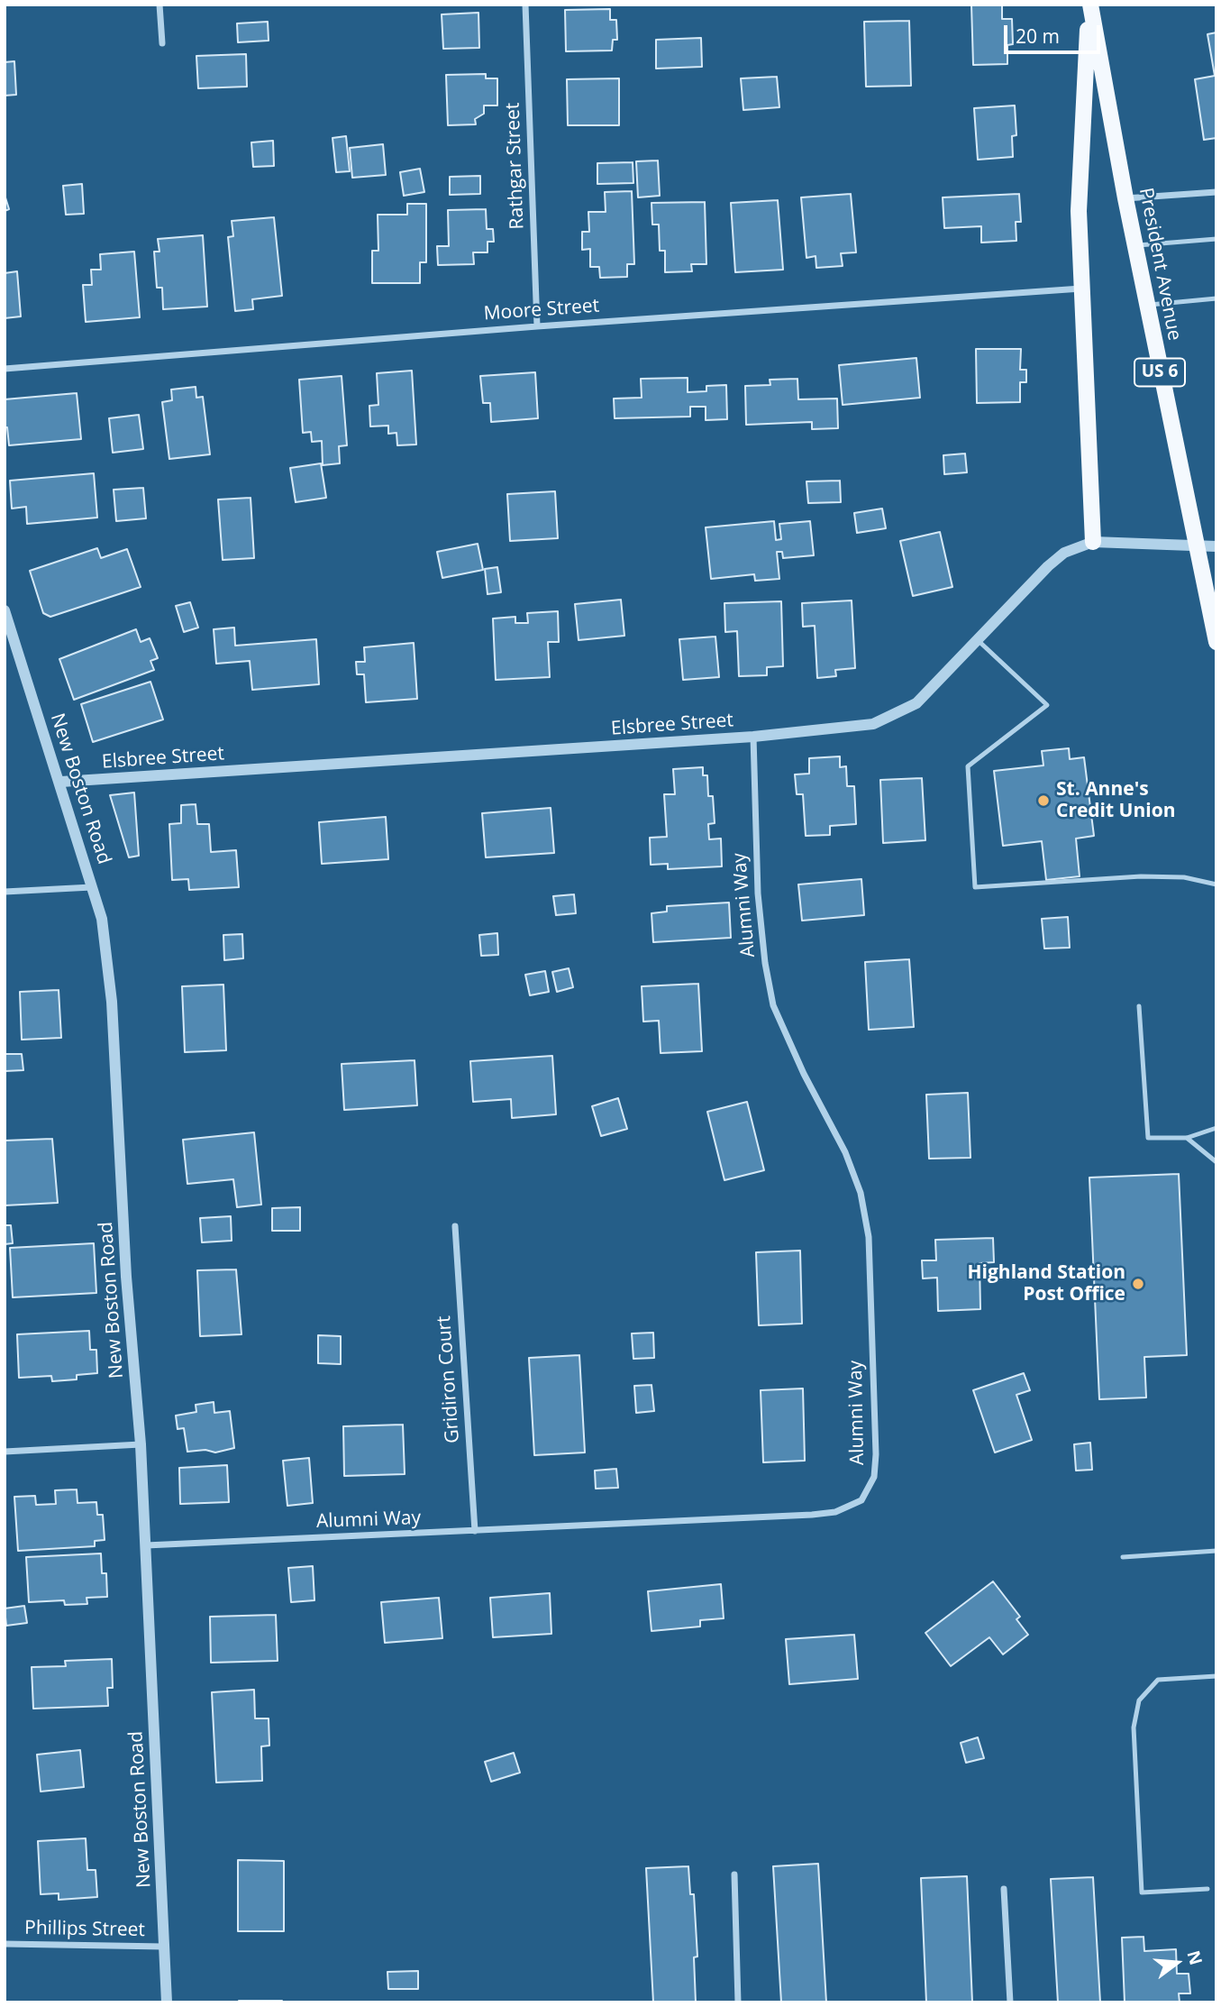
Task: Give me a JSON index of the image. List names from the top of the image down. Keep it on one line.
{"streets":{"main road":["President Avenue","US 6"],"street":["Rathgar Street","Moore Street","Elsbree Street","New Boston Road","Alumni Way","Gridiron Court","Phillips Street"]},"crossings":[["Rathgar Street","Moore Street"],["President Avenue","Elsbree Street"],["Elsbree Street","New Boston Road"],["Elsbree Street","Alumni Way"],["New Boston Road","Alumni Way"],["New Boston Road","Phillips Street"],["Alumni Way","Gridiron Court"]],"places":["St. Anne's Credit Union","Highland Station Post Office"],"scale_bar":"20 m","north":"right"}
